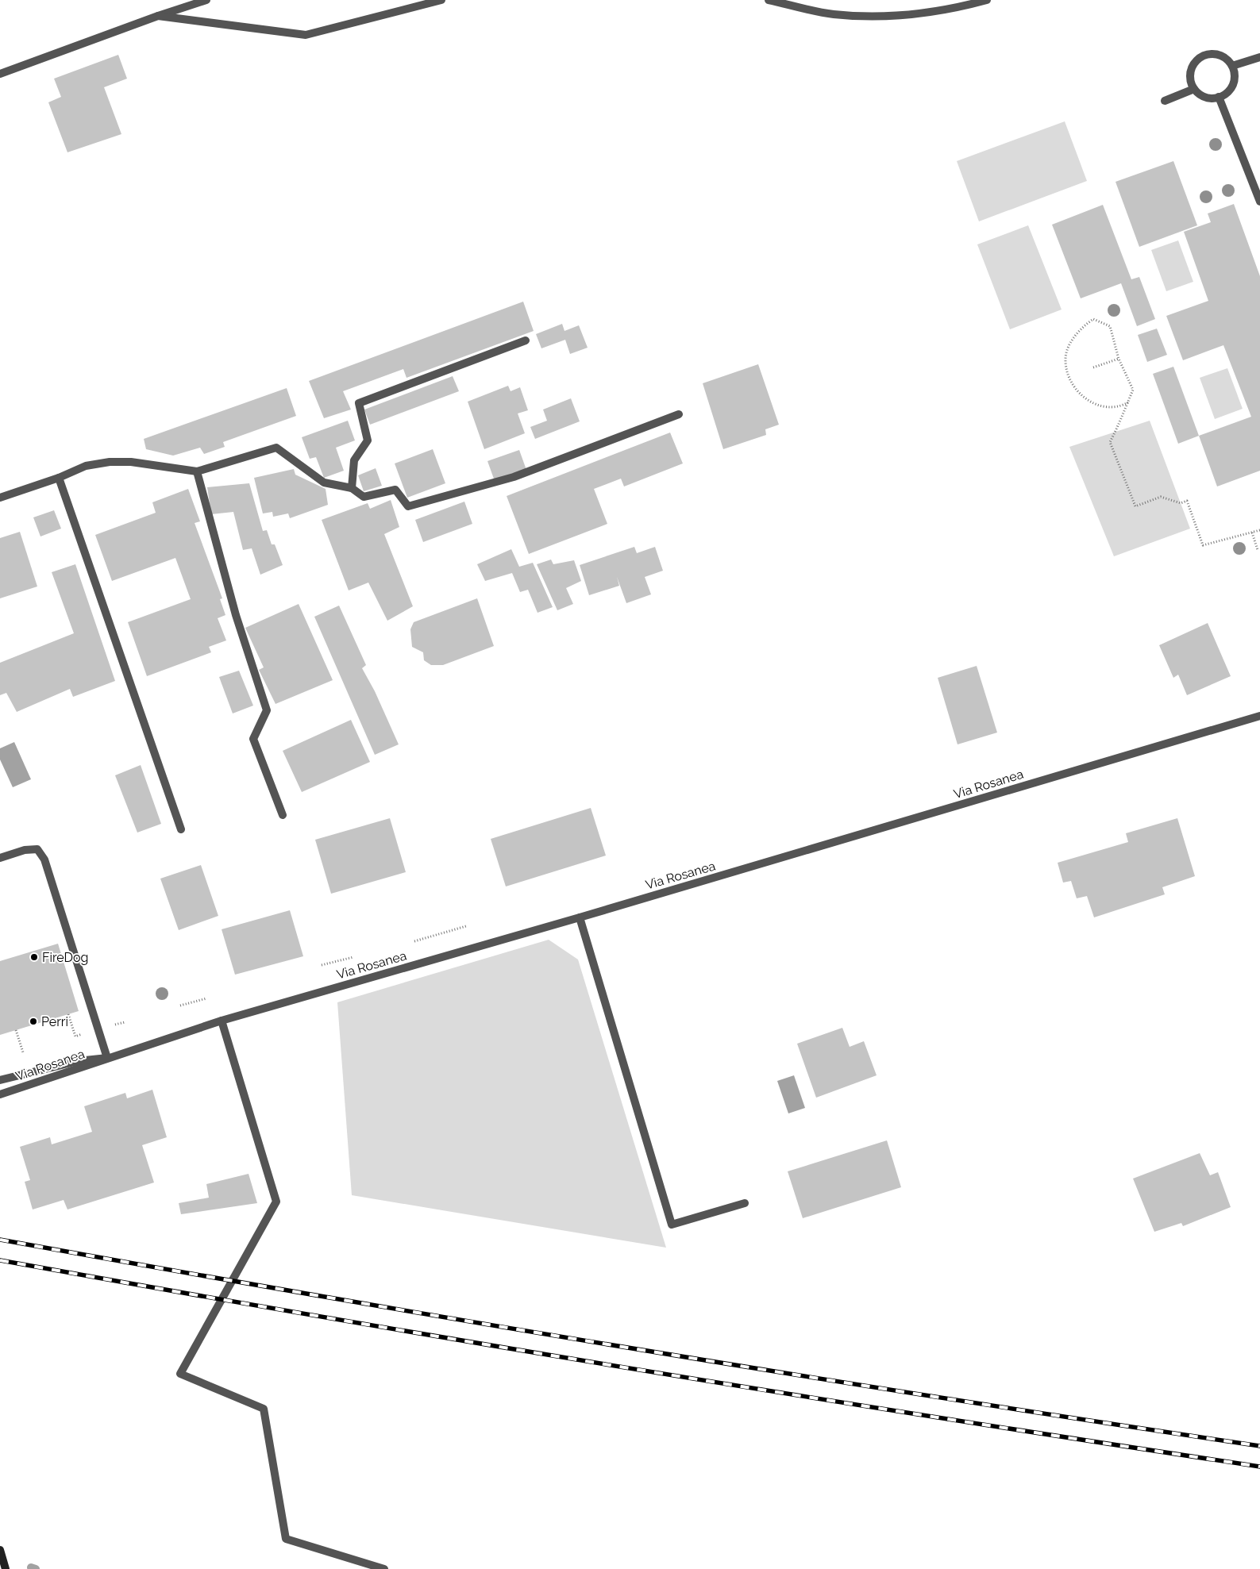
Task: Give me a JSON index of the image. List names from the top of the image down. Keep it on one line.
{"streets":{"street":["Via Rosanea"]},"places":["FireDog","Perri"]}
